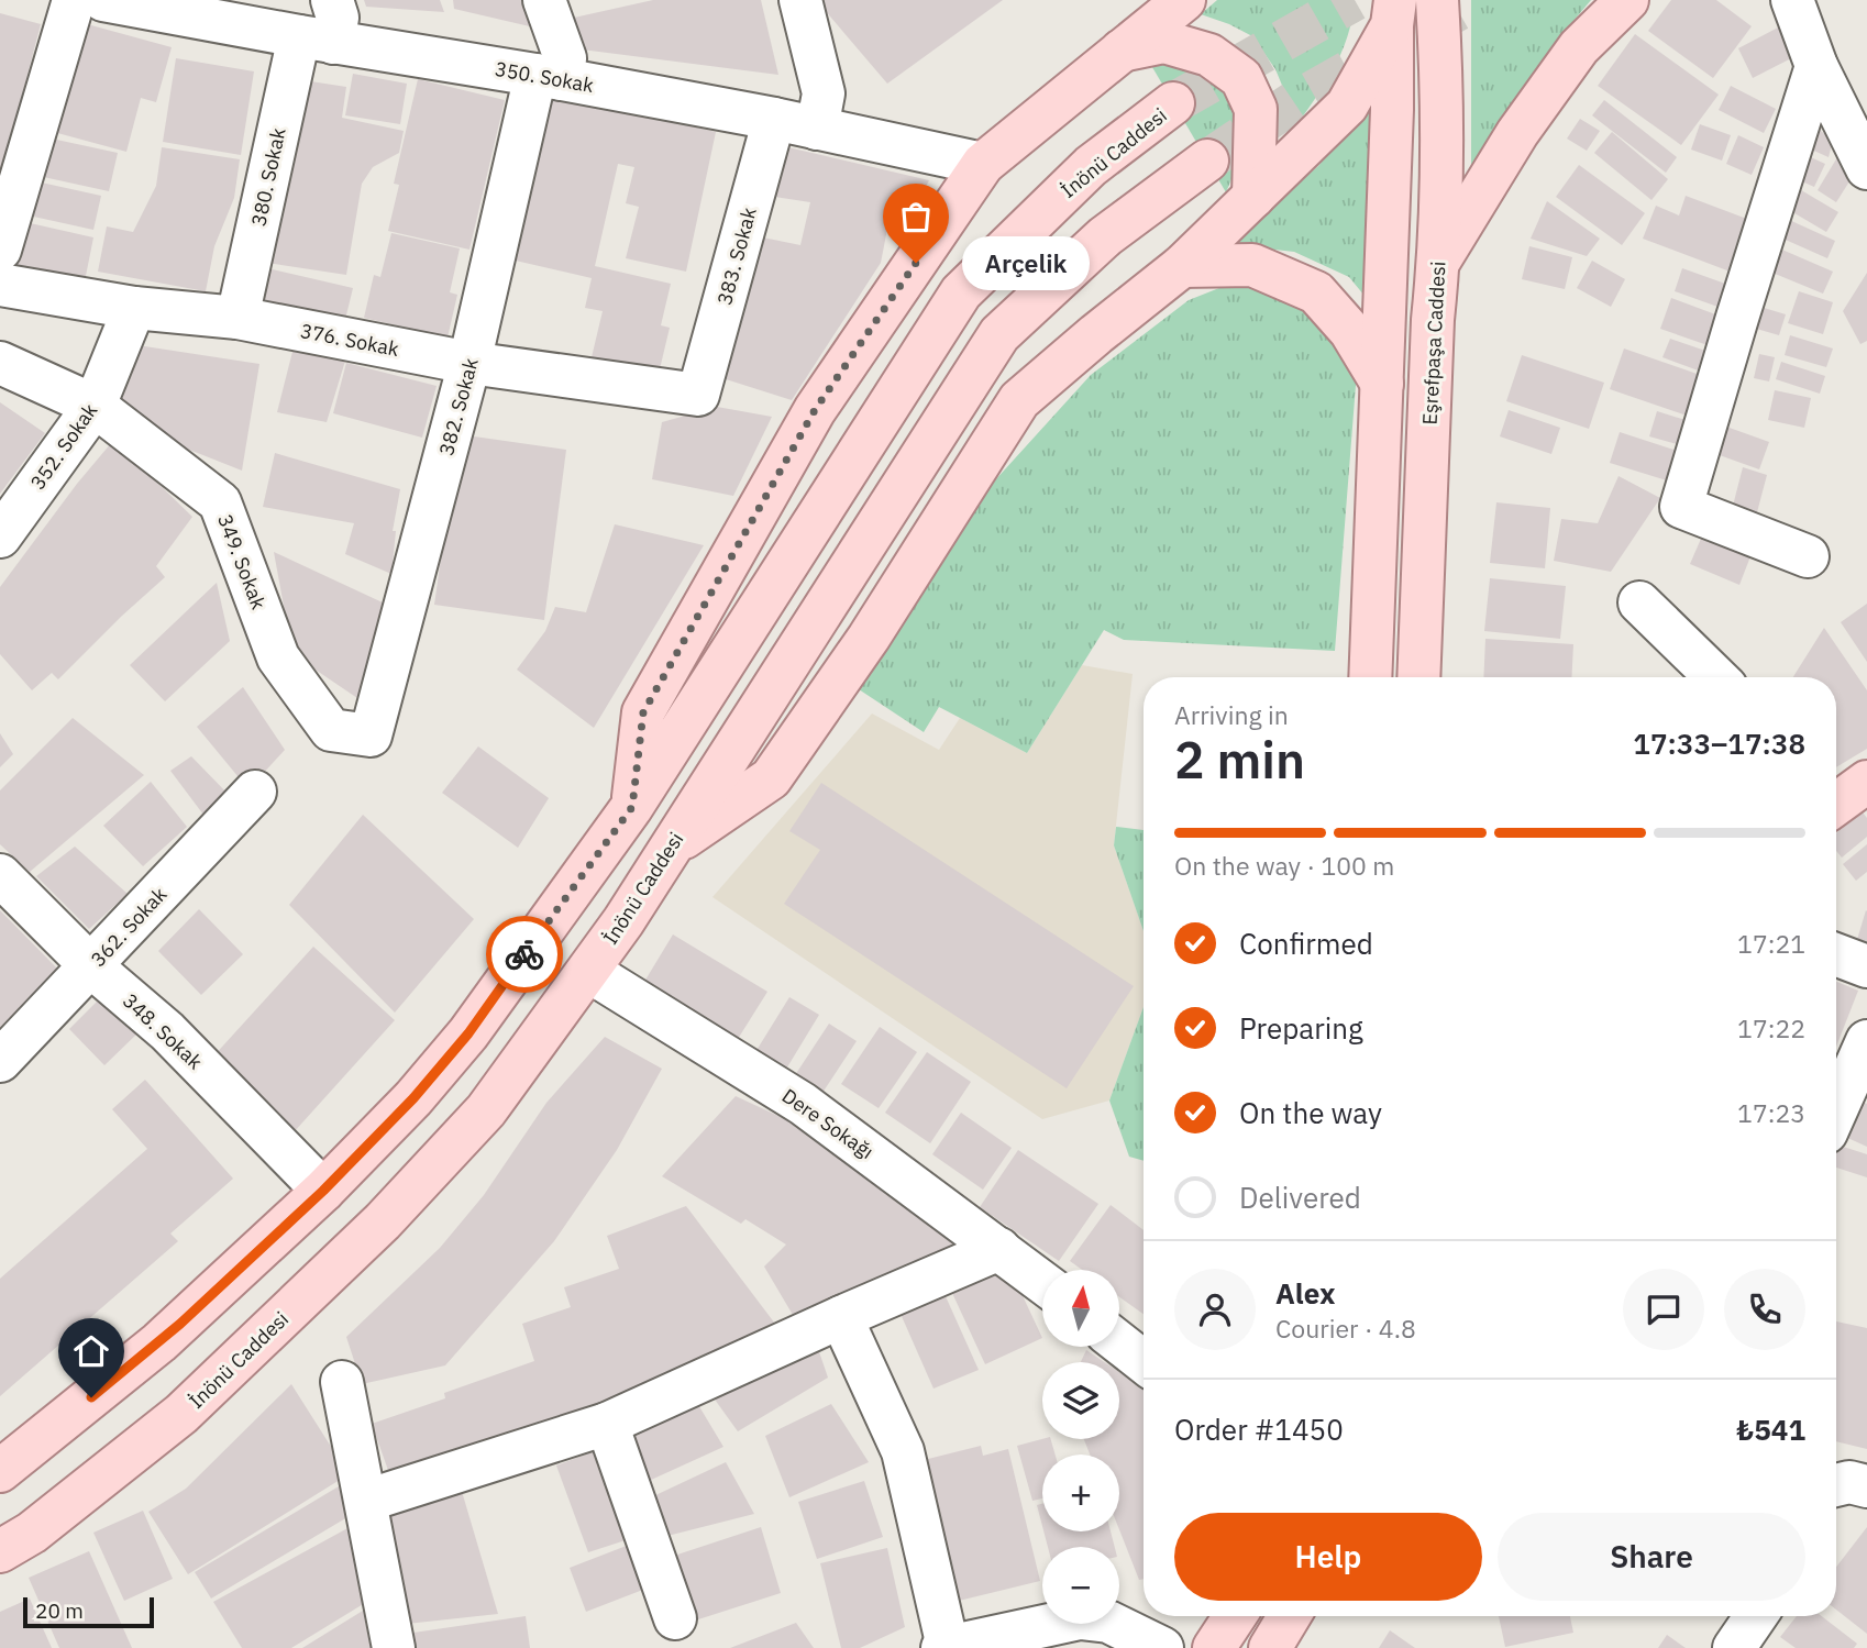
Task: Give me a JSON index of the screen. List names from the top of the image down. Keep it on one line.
{"streets":{"main road":["İnönü Caddesi","Eşrefpaşa Caddesi"],"street":["350. Sokak","380. Sokak","383. Sokak","376. Sokak","382. Sokak","352. Sokak","349. Sokak","362. Sokak","348. Sokak","Dere Sokağı"]},"crossings":[["350. Sokak","380. Sokak"],["350. Sokak","383. Sokak"],["350. Sokak","382. Sokak"],["İnönü Caddesi","348. Sokak"],["İnönü Caddesi","Dere Sokağı"],["380. Sokak","376. Sokak"],["383. Sokak","376. Sokak"],["376. Sokak","382. Sokak"],["376. Sokak","352. Sokak"],["382. Sokak","349. Sokak"],["352. Sokak","349. Sokak"],["362. Sokak","348. Sokak"]],"places":["Arçelik"],"scale_bar":"20 m","north":"top","page":{"bubble":"Arçelik","heading":["2 min","Arriving in","17:33–17:38"],"panel":["Alex","Courier · 4.8","Order #1450","₺541"],"bar":"On the way · 100 m","list":[["Confirmed","17:21"],["Preparing","17:22"],["On the way","17:23"],"Delivered"],"map_buttons":["+","−"],"buttons":["Help","Share"],"scale":"20 m"}}
